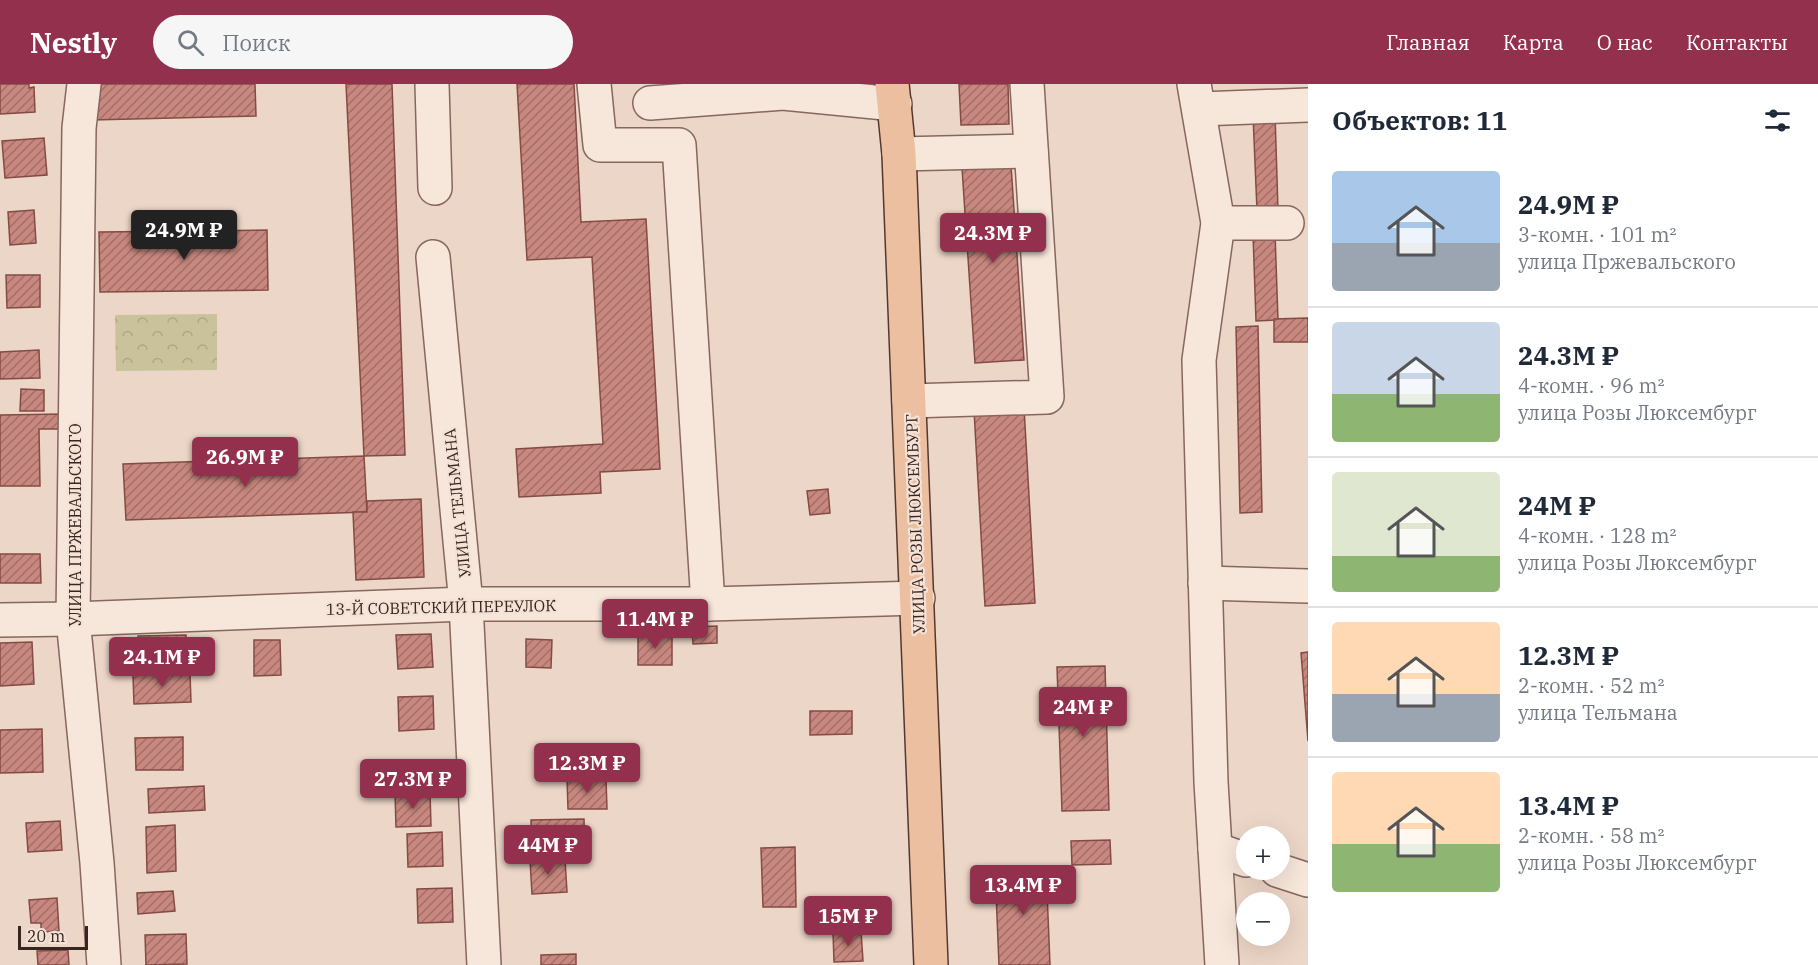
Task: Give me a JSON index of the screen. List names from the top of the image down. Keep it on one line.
{"streets":{"main road":["УЛИЦА РОЗЫ ЛЮКСЕМБУРГ"],"street":["УЛИЦА ТЕЛЬМАНА","УЛИЦА ПРЖЕВАЛЬСКОГО","13-Й СОВЕТСКИЙ ПЕРЕУЛОК"]},"crossings":[["УЛИЦА ТЕЛЬМАНА","13-Й СОВЕТСКИЙ ПЕРЕУЛОК"],["УЛИЦА РОЗЫ ЛЮКСЕМБУРГ","13-Й СОВЕТСКИЙ ПЕРЕУЛОК"],["УЛИЦА ПРЖЕВАЛЬСКОГО","13-Й СОВЕТСКИЙ ПЕРЕУЛОК"]],"scale_bar":"20 m","page":{"header":"Nestly","search":"Поиск","nav":["Главная","Карта","О нас","Контакты"],"heading":"Объектов: 11","list":[{"name":"24.9M ₽","note":"3-комн. · 101 m² · улица Пржевальского"},{"name":"24.3M ₽","note":"4-комн. · 96 m² · улица Розы Люксембург"},{"name":"24M ₽","note":"4-комн. · 128 m² · улица Розы Люксембург"},{"name":"12.3M ₽","note":"2-комн. · 52 m² · улица Тельмана"},{"name":"13.4M ₽","note":"2-комн. · 58 m² · улица Розы Люксембург"}],"price":["24.9M ₽","24.3M ₽","26.9M ₽","11.4M ₽","24.1M ₽","24M ₽","12.3M ₽","27.3M ₽","44M ₽","13.4M ₽","15M ₽"],"map_buttons":["+","−"],"scale":"20 m"}}
